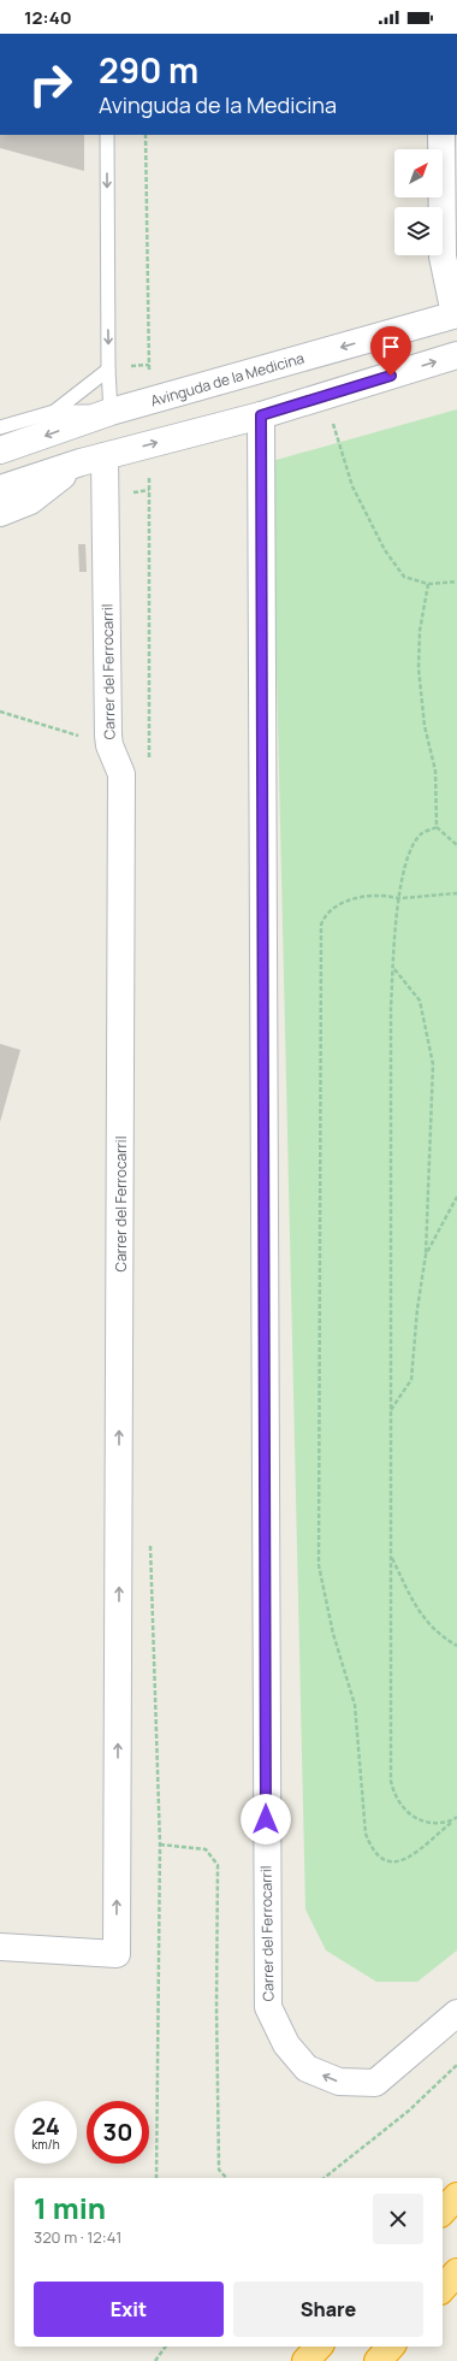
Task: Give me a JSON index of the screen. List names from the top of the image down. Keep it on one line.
{"streets":{"street":["Avinguda de la Medicina","Carrer del Ferrocarril"]},"one_way":["Carrer del Ferrocarril"],"north":"top right","page":{"status":"12:40","turn":["290 m","Avinguda de la Medicina"],"speed":"24 km/h","limit":"30","heading":["1 min","320 m · 12:41"],"buttons":["Exit","Share"]}}
